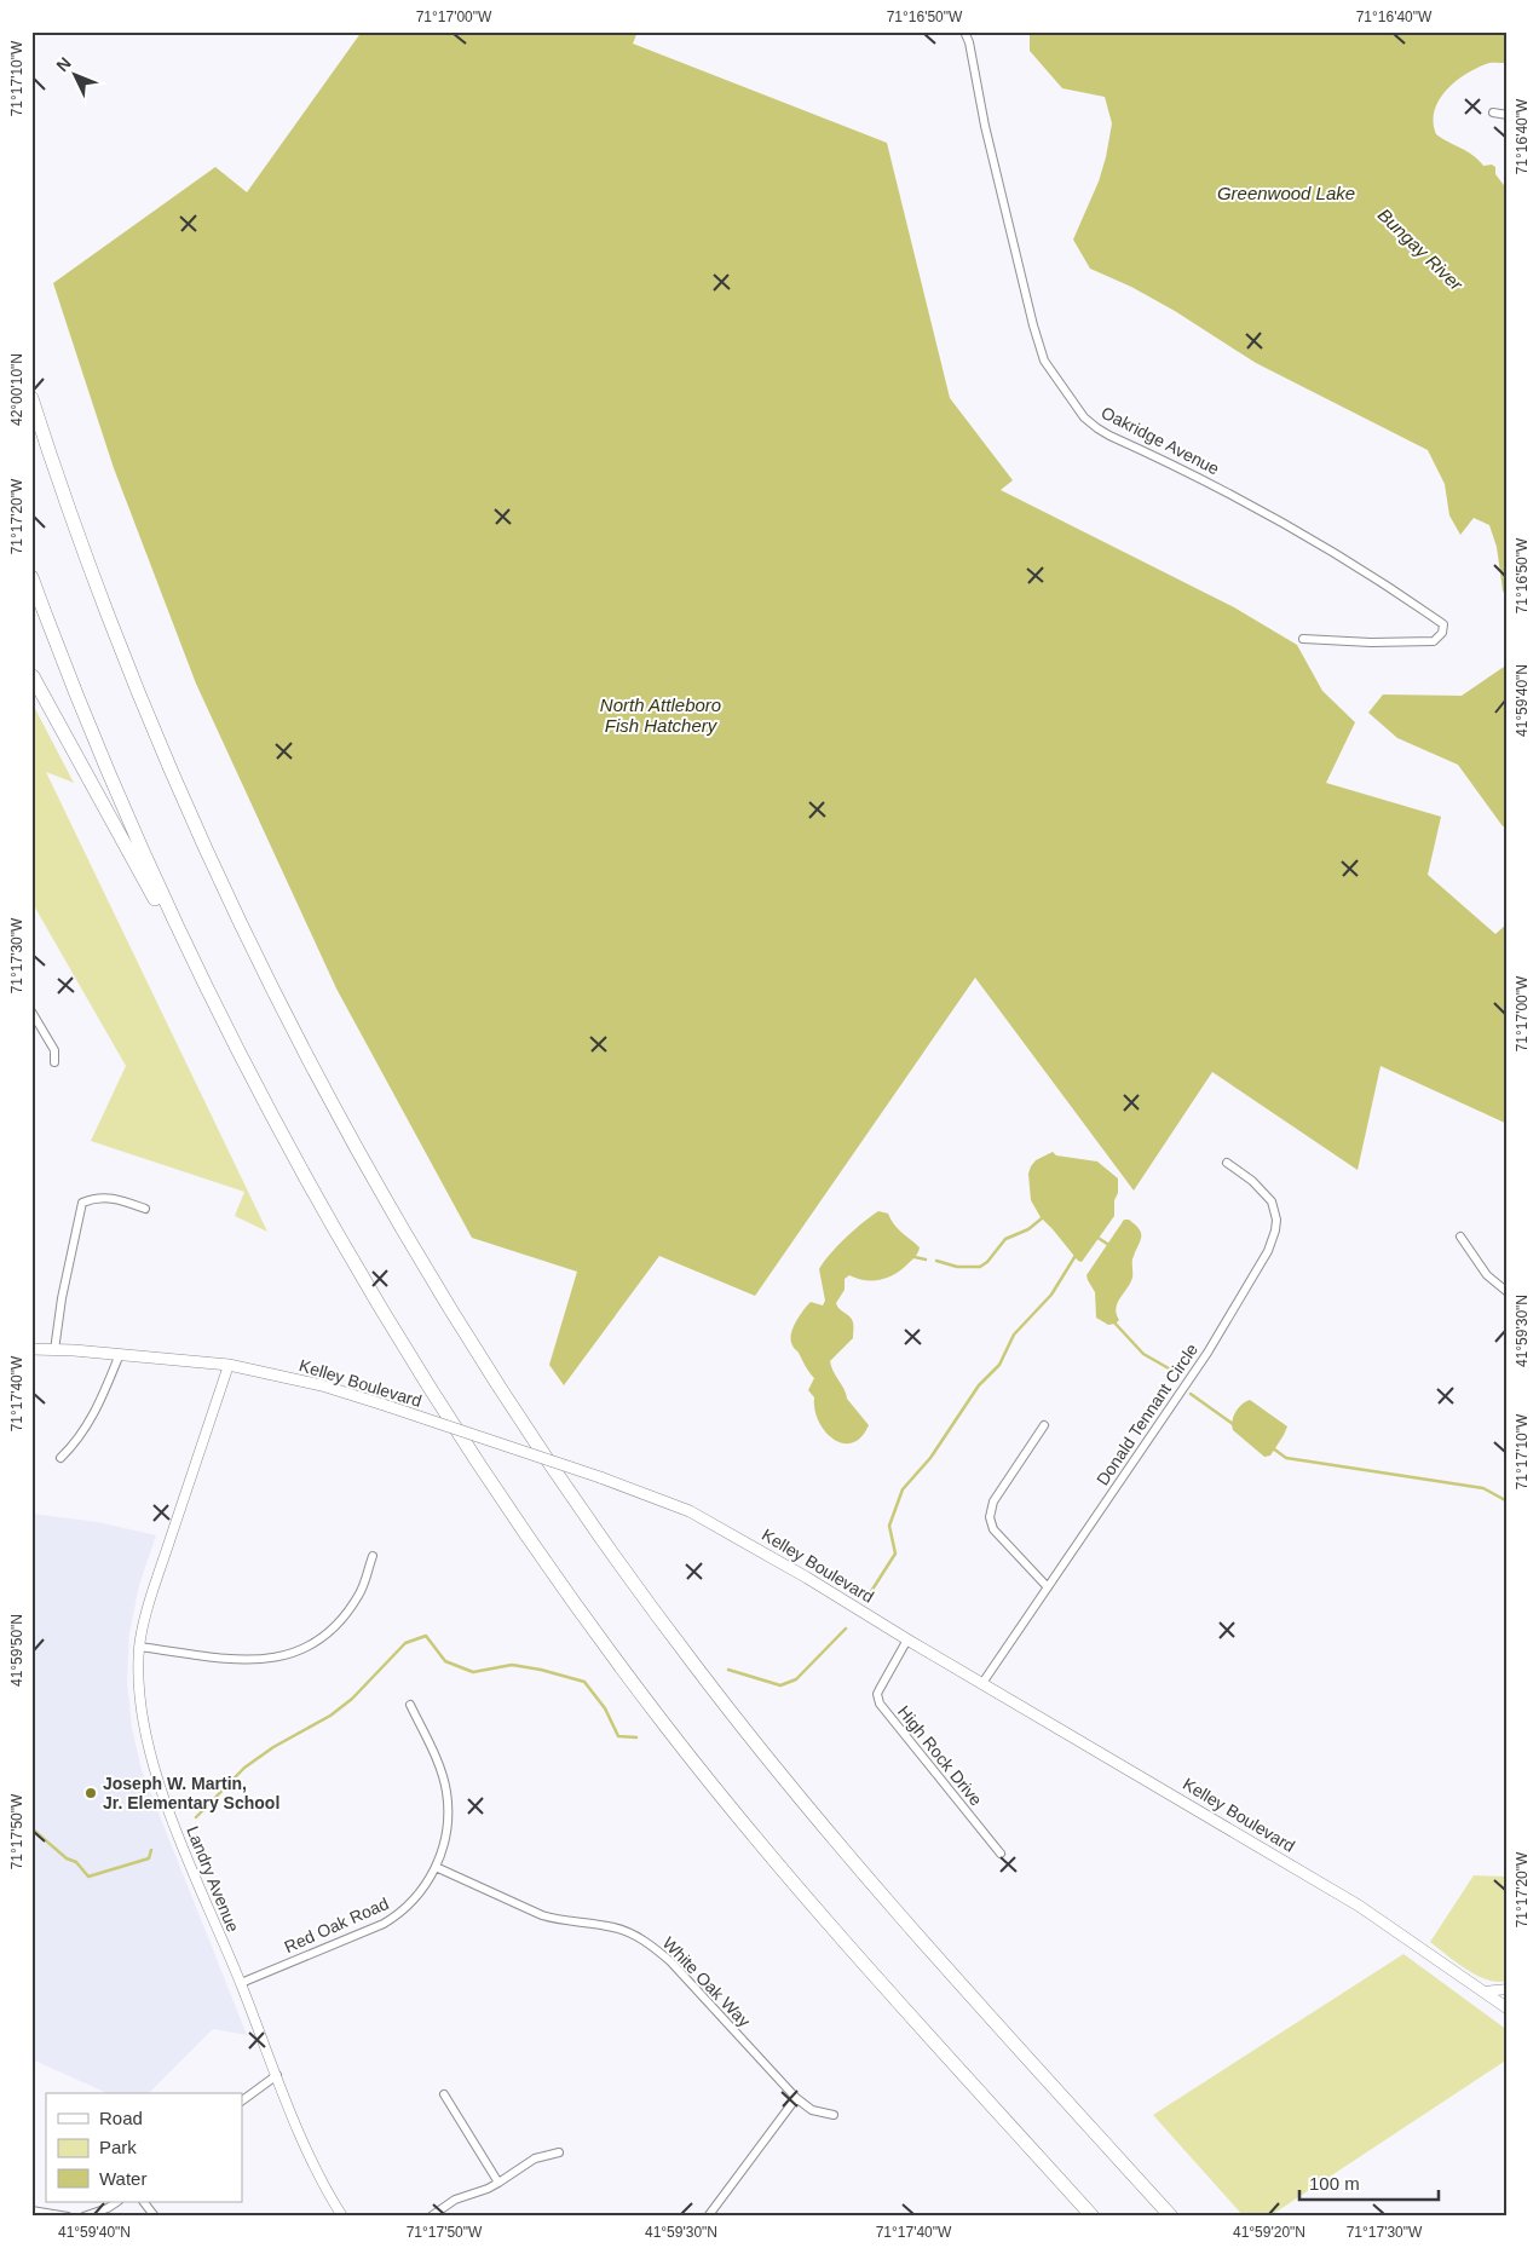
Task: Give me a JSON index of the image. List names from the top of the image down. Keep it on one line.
{"streets":{"main road":["Kelley Boulevard"],"street":["Oakridge Avenue","Donald Tennant Circle","High Rock Drive","Landry Avenue","Red Oak Road","White Oak Way"]},"crossings":[["Kelley Boulevard","Donald Tennant Circle"],["Kelley Boulevard","High Rock Drive"],["Kelley Boulevard","Landry Avenue"],["Landry Avenue","Red Oak Road"],["Red Oak Road","White Oak Way"]],"water":["Greenwood Lake","Bungay River","North Attleboro Fish Hatchery"],"places":["Joseph W. Martin, Jr. Elementary School"],"legend":["Road","Park","Water"],"scale_bar":"100 m","north":"top left","coordinates":["71°17'00\"W","71°16'50\"W","71°16'40\"W","71°17'10\"W","42°00'10\"N","71°17'20\"W","41°59'40\"N","71°17'30\"W","41°59'30\"N","71°17'40\"W","41°59'50\"N","71°17'50\"W","41°59'20\"N"]}
